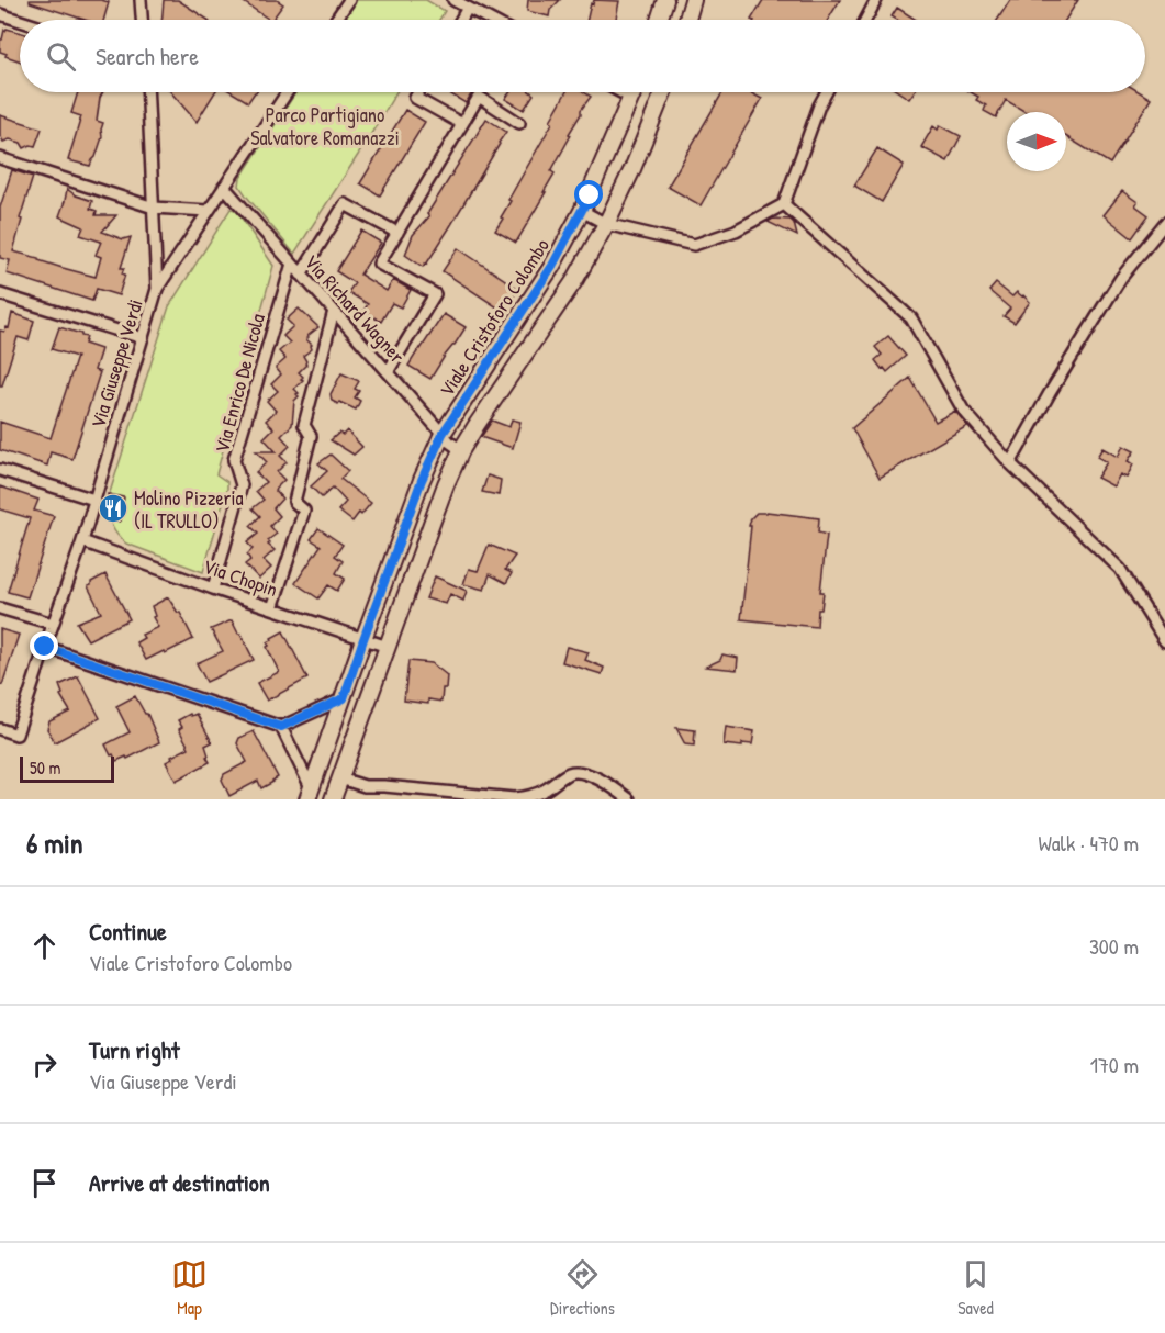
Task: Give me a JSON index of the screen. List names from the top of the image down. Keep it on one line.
{"streets":{"main road":["Viale Cristoforo Colombo"],"street":["Via Richard Wagner","Via Giuseppe Verdi","Via Enrico De Nicola","Via Chopin"]},"crossings":[["Via Richard Wagner","Viale Cristoforo Colombo"],["Via Richard Wagner","Via Enrico De Nicola"],["Viale Cristoforo Colombo","Via Chopin"],["Via Giuseppe Verdi","Via Chopin"],["Via Enrico De Nicola","Via Chopin"]],"parks":["Parco Partigiano Salvatore Romanazzi"],"places":{"restaurant":["Molino Pizzeria (IL TRULLO)"]},"scale_bar":"50 m","north":"right","page":{"search":"Search here","scale":"50 m","heading":["6 min","Walk · 470 m"],"list":[["Continue","Viale Cristoforo Colombo","300 m"],["Turn right","Via Giuseppe Verdi","170 m"],"Arrive at destination"],"nav":["Map","Directions","Saved"]}}
